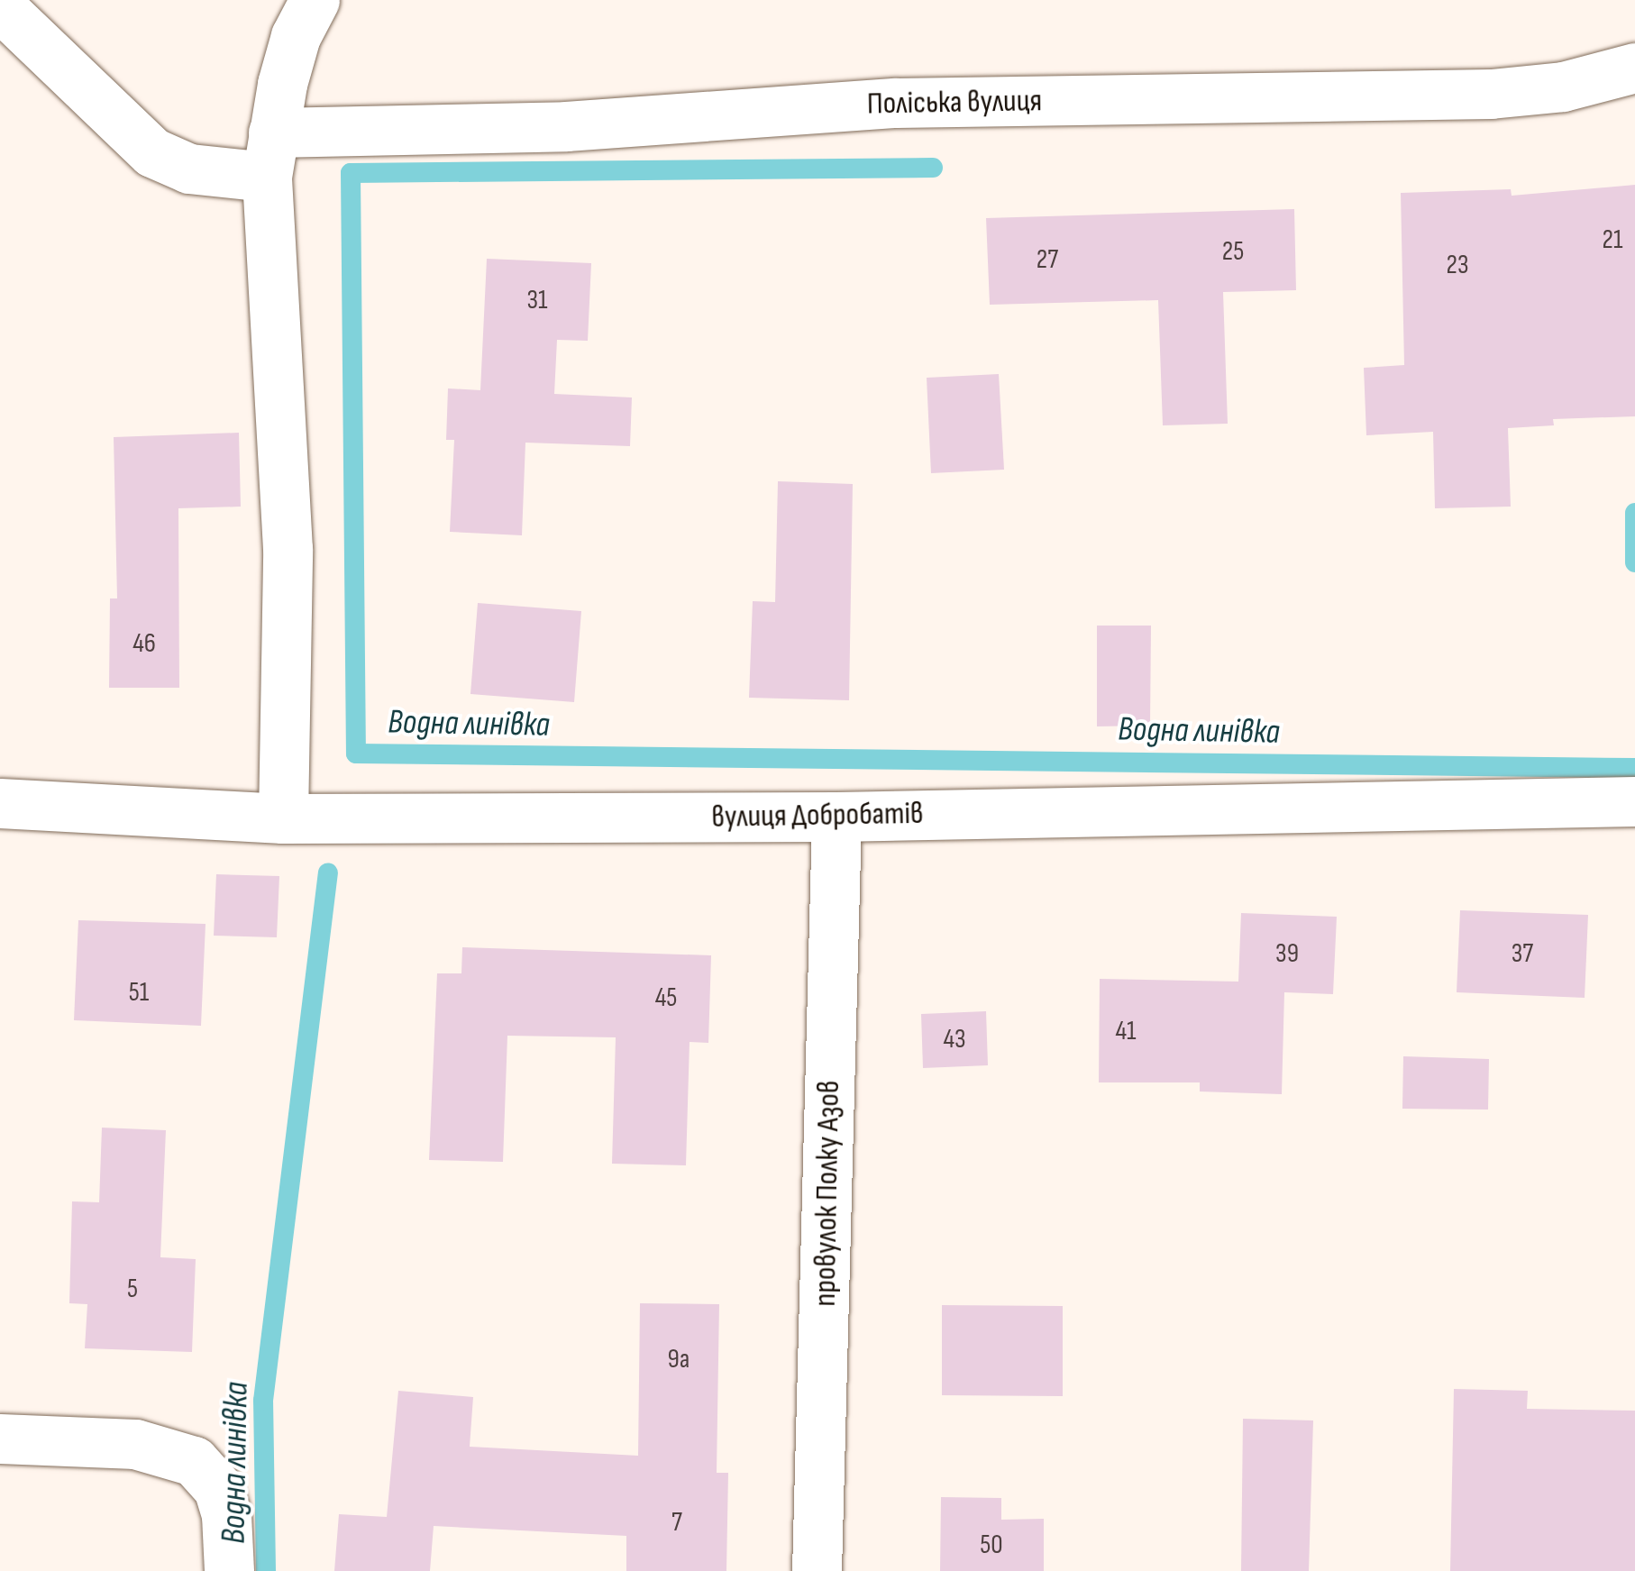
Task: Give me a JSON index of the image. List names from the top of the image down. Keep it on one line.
{"streets":{"street":["Поліська вулиця","вулиця Добробатів","провулок Полку Азов"]},"crossings":[["вулиця Добробатів","провулок Полку Азов"]],"water":["Водна линівка"],"house_numbers":["21","25","27","23","31","46","39","37","51","45","41","43","5","9а","7","50"]}
